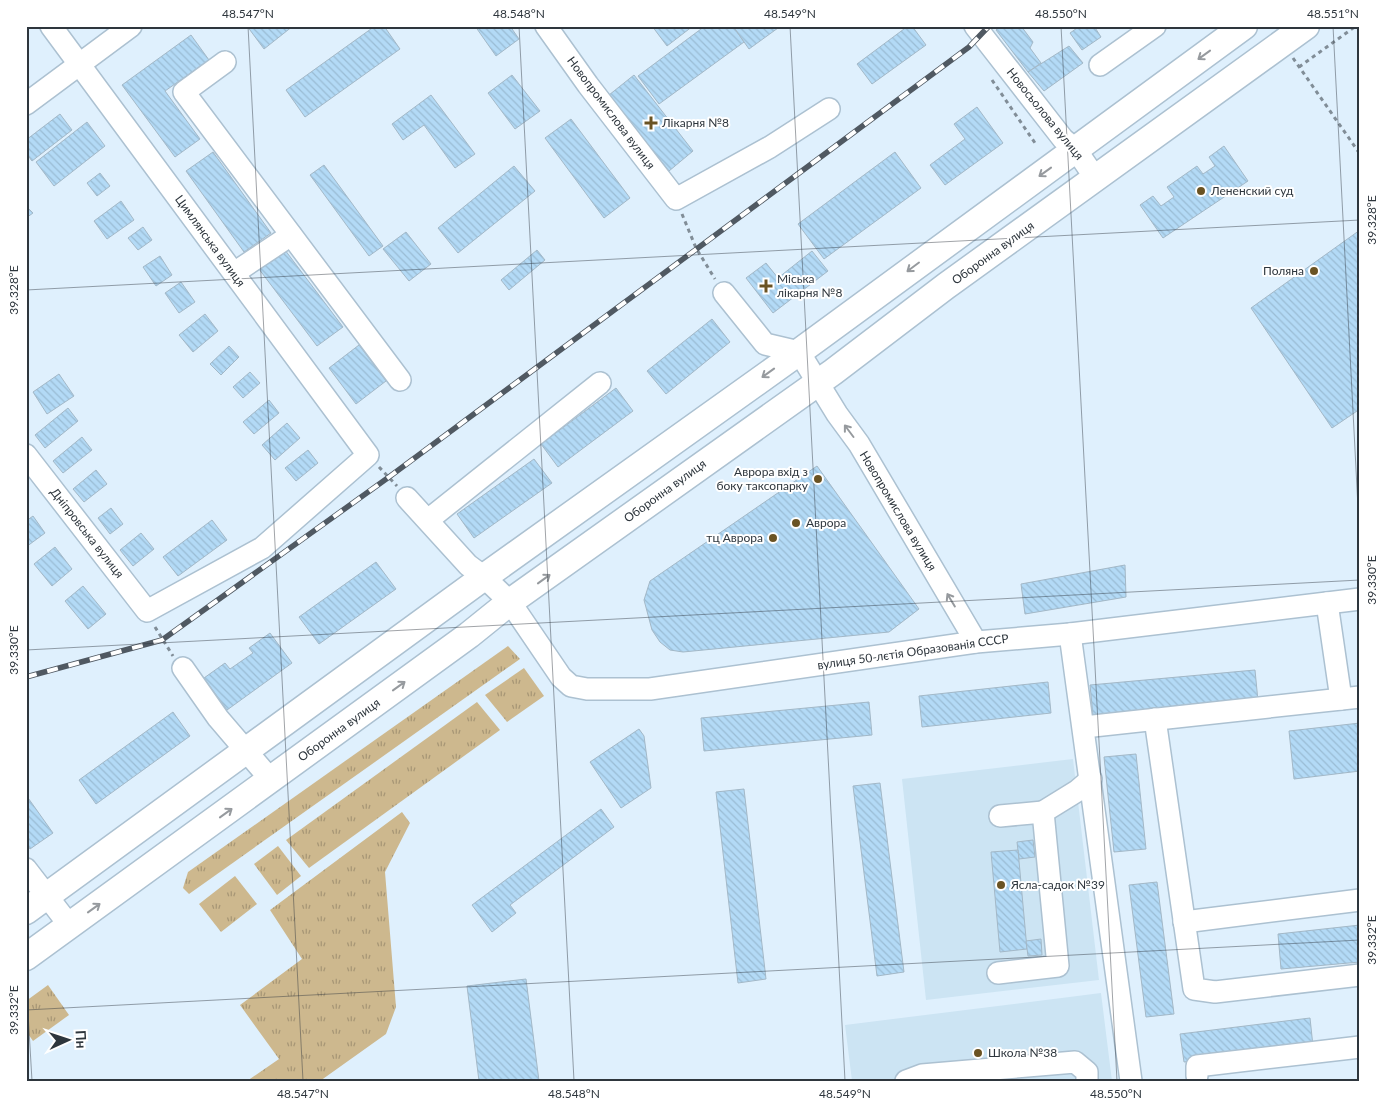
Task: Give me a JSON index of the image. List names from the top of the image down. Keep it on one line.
{"streets":{"main road":["Оборонна вулиця"],"street":["Новопромислова вулиця","Новосьолова вулиця","Цимлянська вулиця","Дніпровська вулиця","вулиця 50-лєтія Образованія СССР"]},"crossings":[["Новопромислова вулиця","Оборонна вулиця"],["Новопромислова вулиця","вулиця 50-лєтія Образованія СССР"],["Новосьолова вулиця","Оборонна вулиця"],["Оборонна вулиця","вулиця 50-лєтія Образованія СССР"]],"one_way":["Новопромислова вулиця"],"places":{"health":["Лікарня №8","Міська лікарня №8"],"other":["Лененский суд","Поляна","Аврора вхід з боку таксопарку","Аврора","тц Аврора","Ясла-садок №39","Школа №38"]},"north":"right","coordinates":["48.547°N","48.548°N","48.549°N","48.550°N","48.551°N","39.328°E","39.330°E","39.332°E"]}
